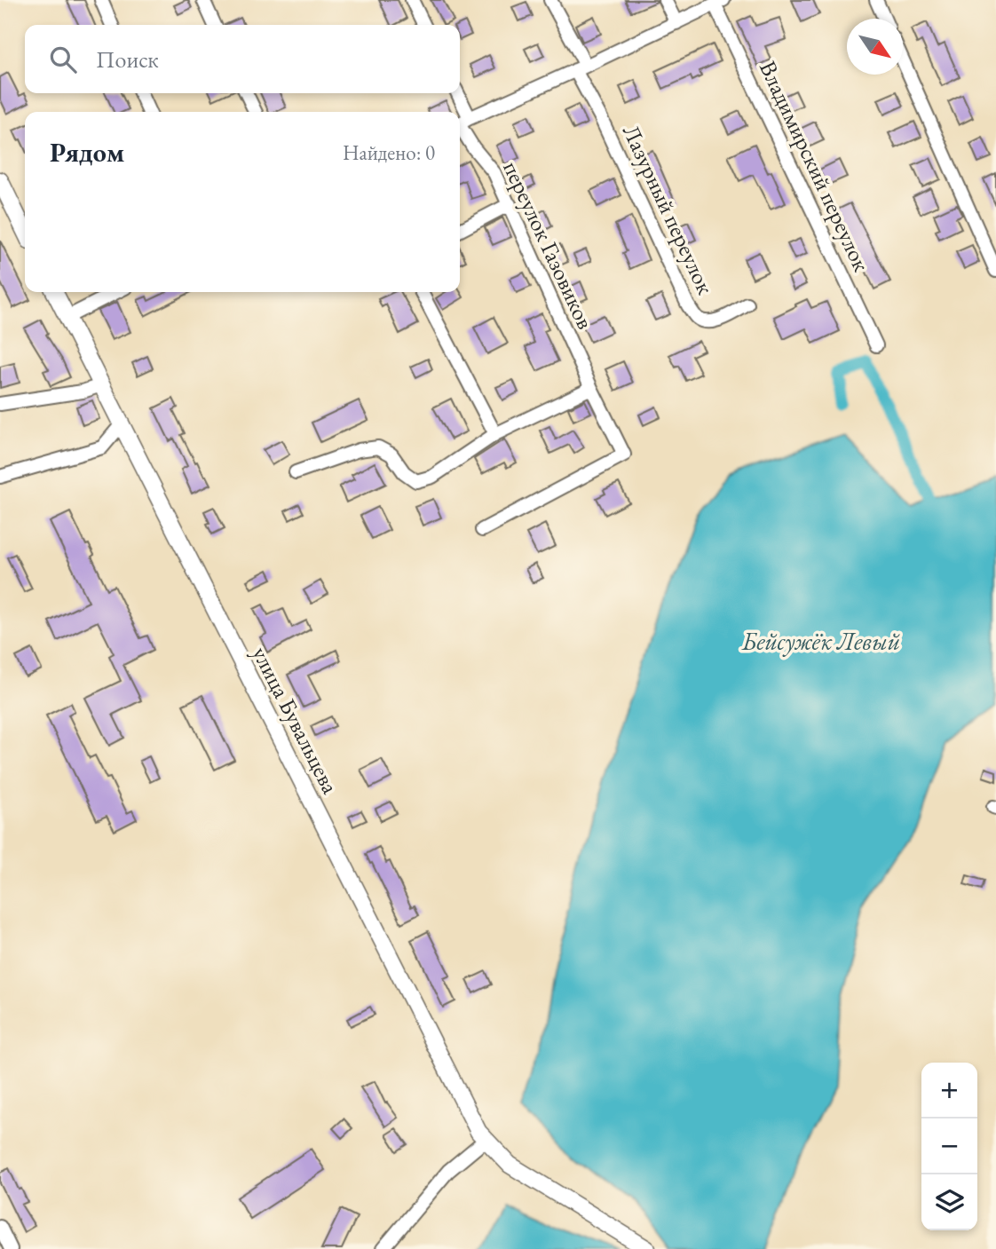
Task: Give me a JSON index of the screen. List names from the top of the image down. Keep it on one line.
{"streets":{"street":["Владимирский переулок","Лазурный переулок","переулок Газовиков","улица Бувальцева"]},"water":["Бейсужёк Левый"],"north":"bottom right","page":{"search":"Поиск","heading":["Рядом","Найдено: 0"],"map_buttons":["+","−"]}}
